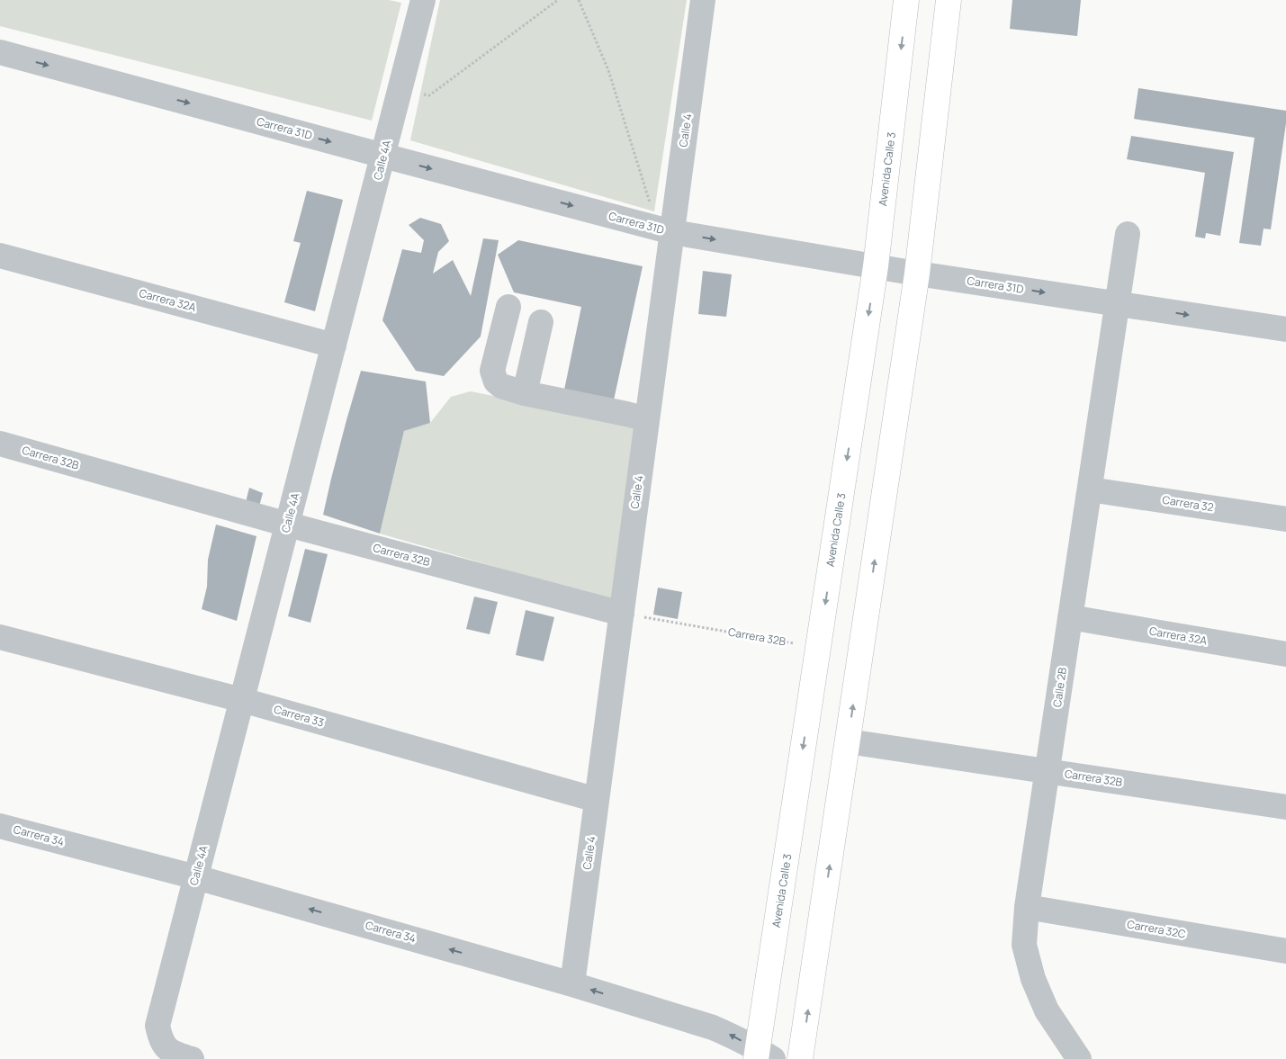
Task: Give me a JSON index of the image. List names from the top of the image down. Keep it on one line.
{"streets":{"main road":["Avenida Calle 3"],"street":["Carrera 31D","Calle 4","Calle 4A","Carrera 32A","Carrera 32B","Carrera 32","Calle 2B","Carrera 33","Carrera 34","Carrera 32C"]},"crossings":[["Carrera 31D","Calle 4"],["Carrera 31D","Calle 4A"],["Carrera 31D","Avenida Calle 3"],["Carrera 31D","Calle 2B"],["Calle 4","Carrera 32B"],["Calle 4","Carrera 33"],["Calle 4","Carrera 34"],["Calle 4A","Carrera 32A"],["Calle 4A","Carrera 32B"],["Calle 4A","Carrera 33"],["Calle 4A","Carrera 34"],["Avenida Calle 3","Carrera 34"],["Carrera 32A","Calle 2B"],["Carrera 32B","Calle 2B"],["Carrera 32","Calle 2B"],["Calle 2B","Carrera 32C"]],"one_way":["Carrera 31D","Carrera 34"]}
